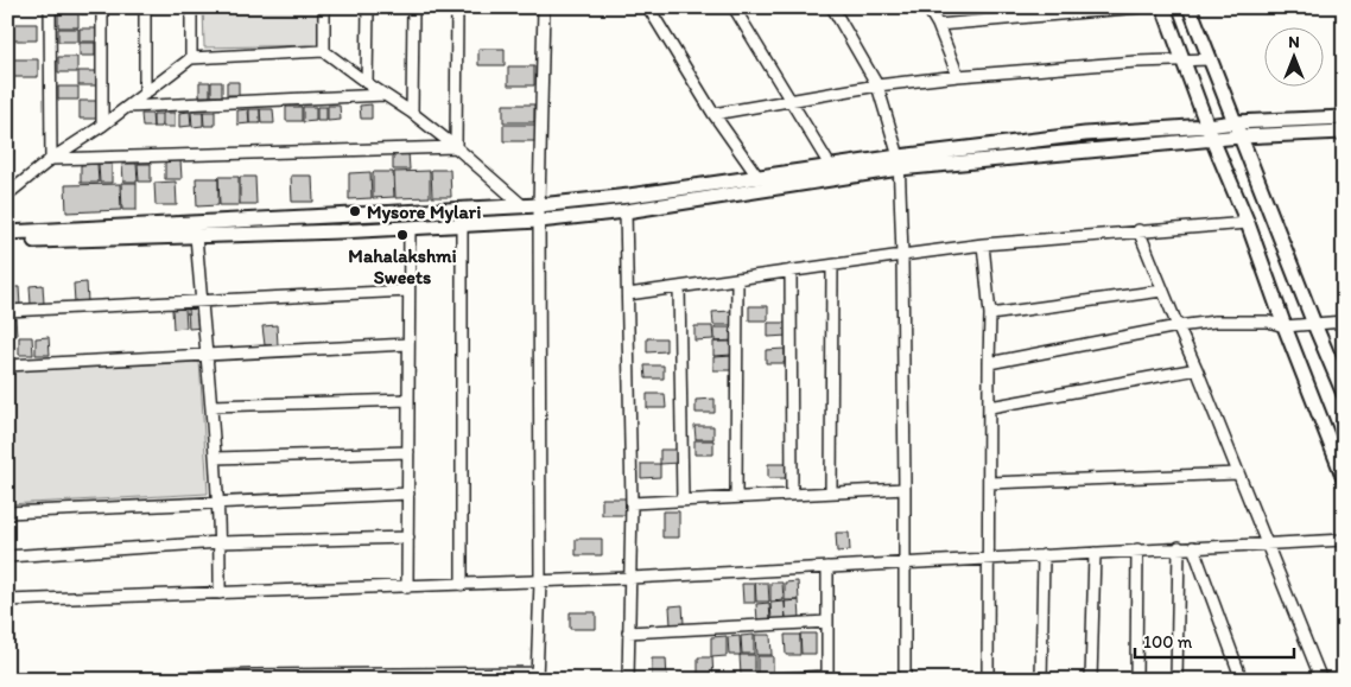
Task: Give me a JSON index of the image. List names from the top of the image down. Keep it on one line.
{"places":["Mysore Mylari","Mahalakshmi Sweets"],"scale_bar":"100 m","north":"top"}
